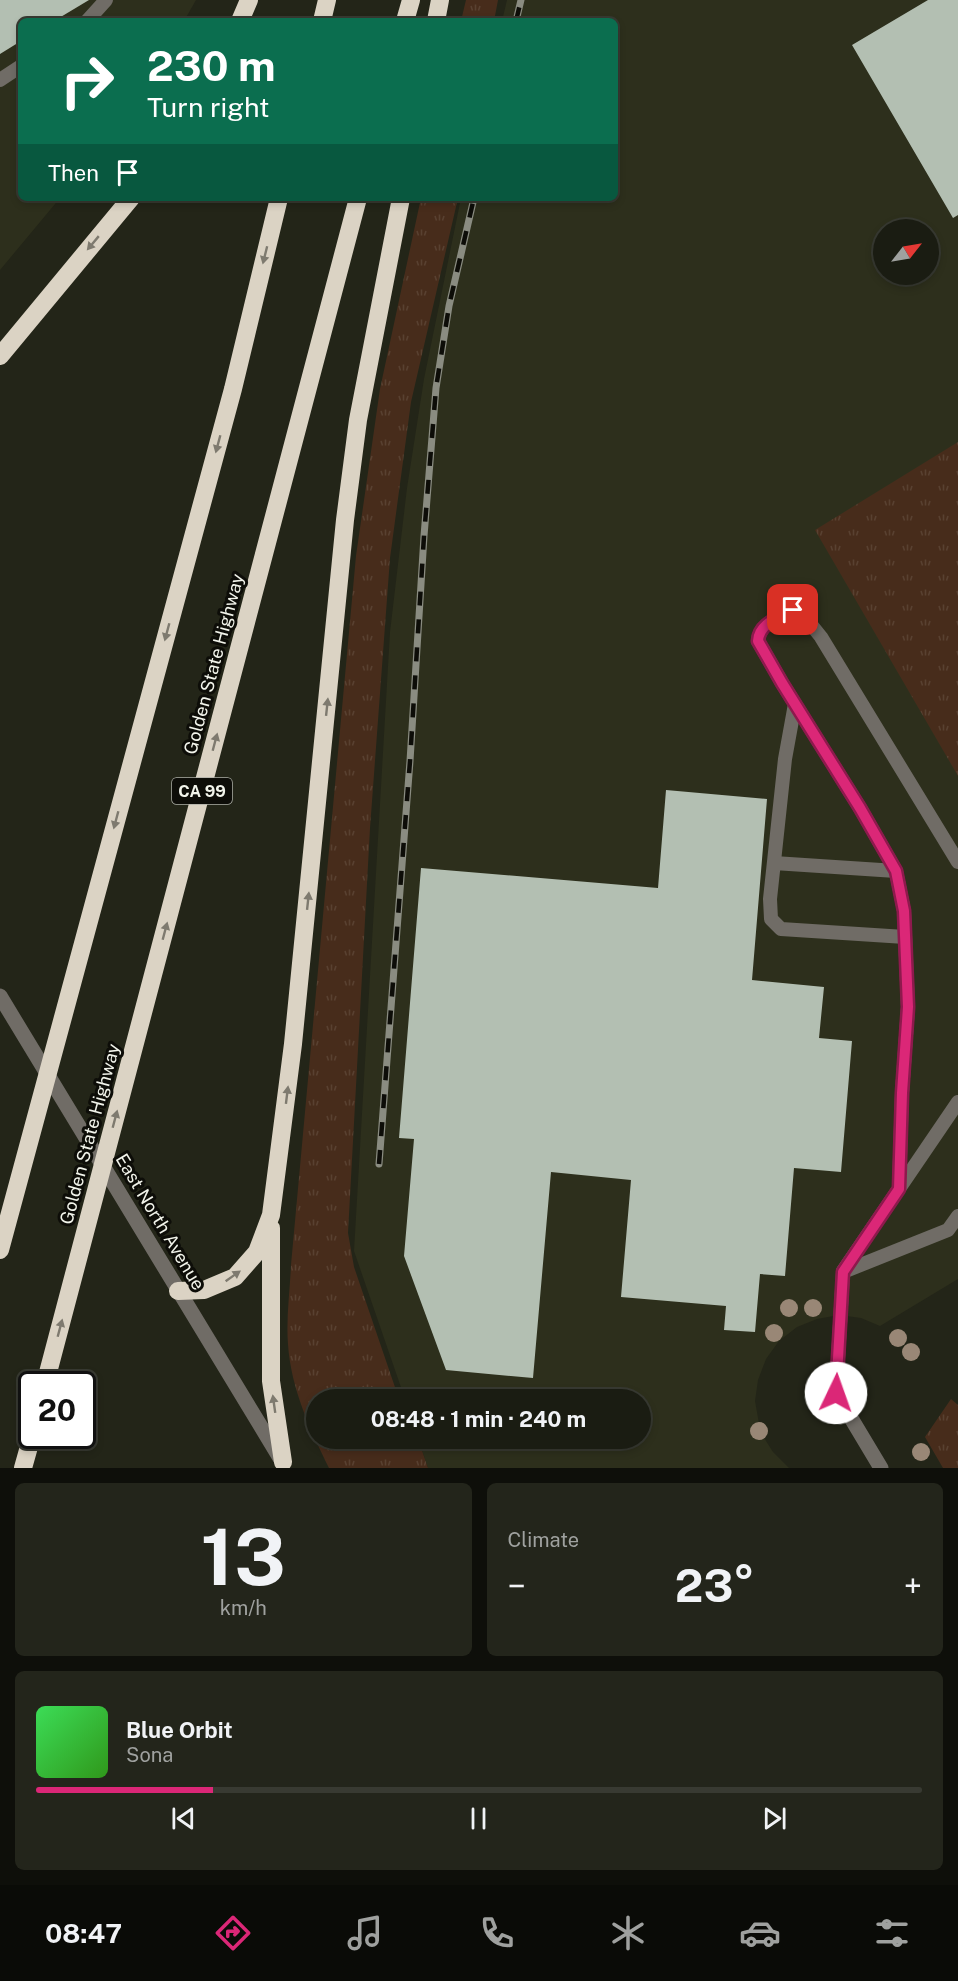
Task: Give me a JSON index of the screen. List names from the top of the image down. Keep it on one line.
{"streets":{"highway":["Golden State Highway","CA 99"],"street":["East North Avenue"]},"north":"top right","page":{"turn":["230 m","Turn right"],"then":"Then","limit":"20","trip":"08:48 · 1 min · 240 m","tile":[["13","km/h"],"Climate"],"heat":["−","23°","+"],"song":["Blue Orbit","Sona"],"tabs":"08:47"}}
